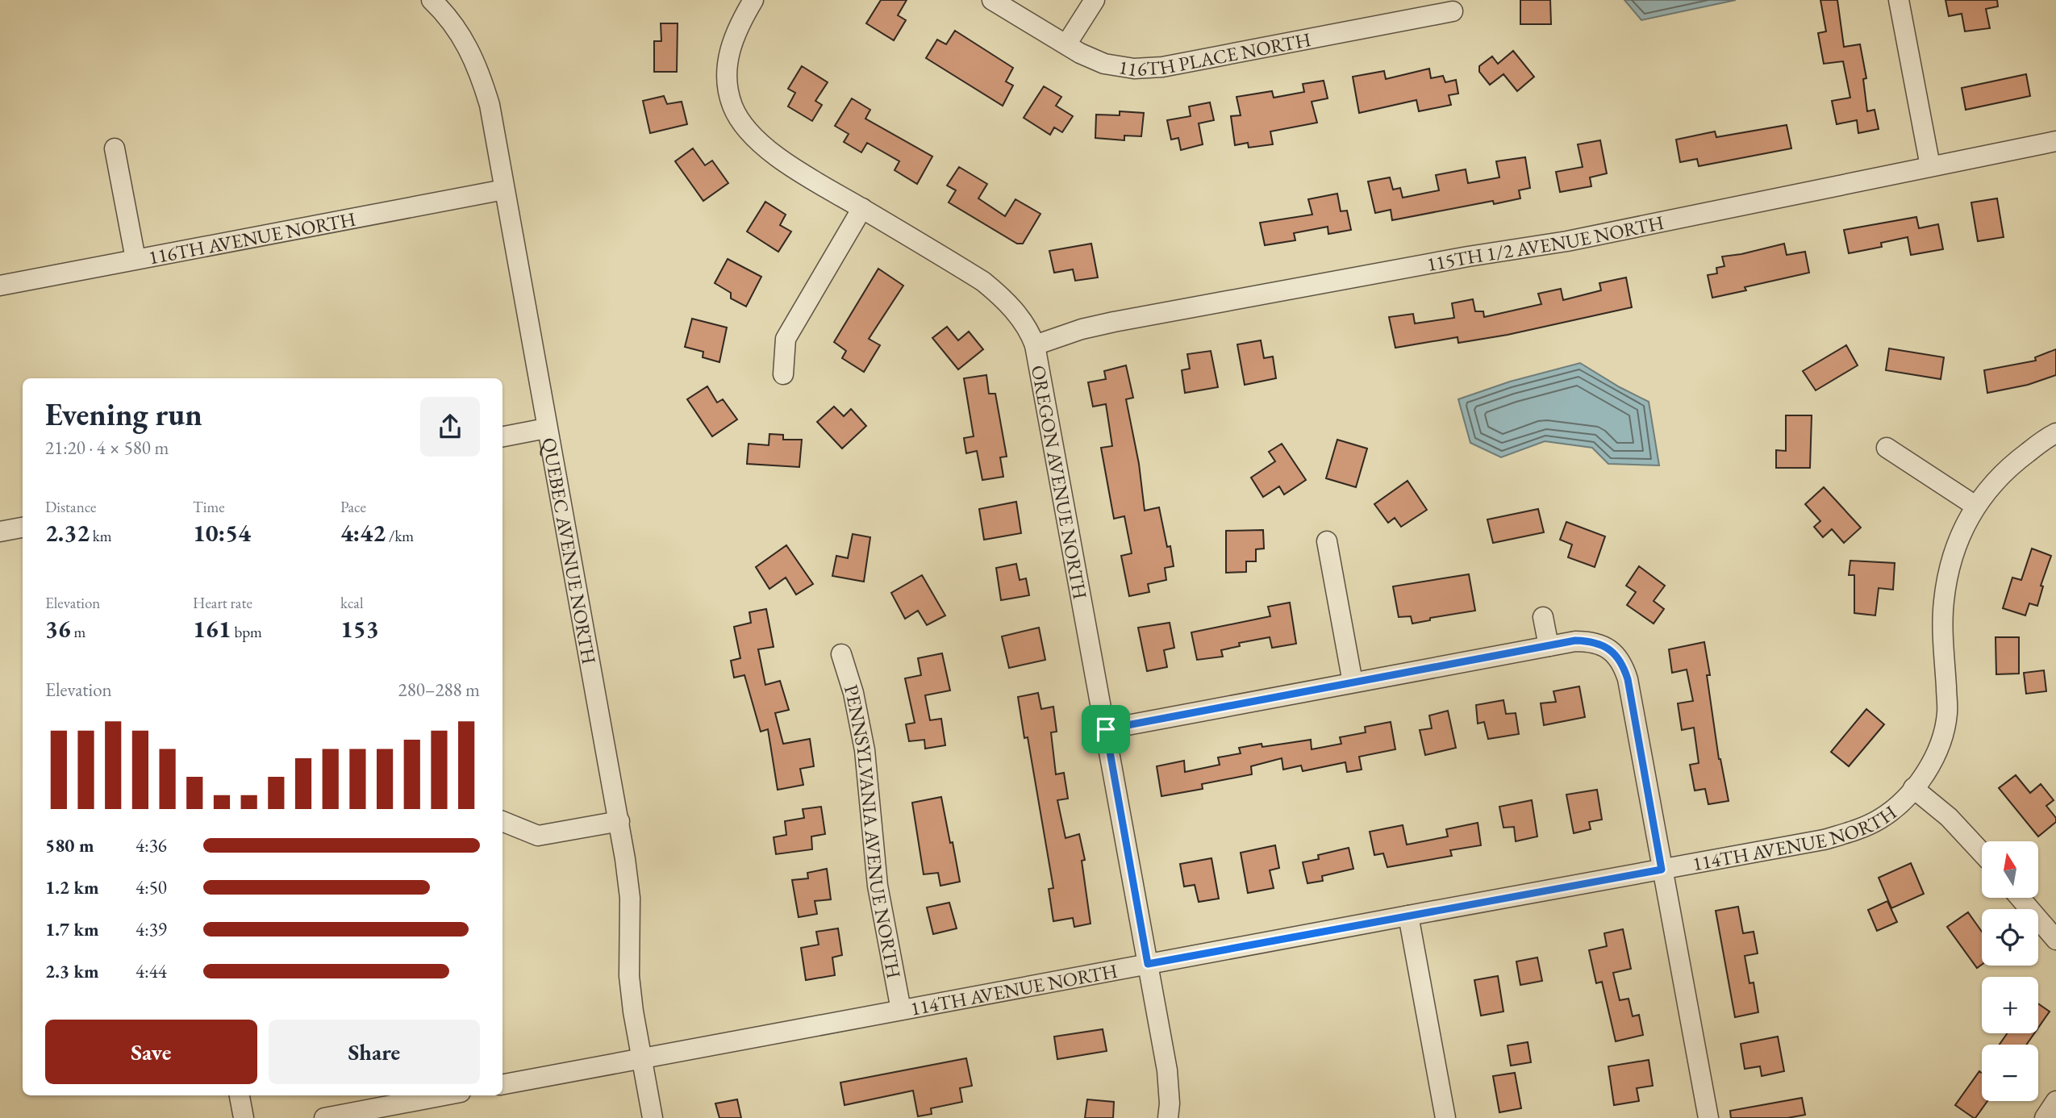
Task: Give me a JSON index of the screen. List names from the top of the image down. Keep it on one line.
{"streets":{"street":["116TH PLACE NORTH","116TH AVENUE NORTH","115TH 1/2 AVENUE NORTH","OREGON AVENUE NORTH","QUEBEC AVENUE NORTH","PENNSYLVANIA AVENUE NORTH","114TH AVENUE NORTH"]},"crossings":[["116TH AVENUE NORTH","QUEBEC AVENUE NORTH"],["115TH 1/2 AVENUE NORTH","OREGON AVENUE NORTH"],["OREGON AVENUE NORTH","114TH AVENUE NORTH"],["QUEBEC AVENUE NORTH","114TH AVENUE NORTH"],["PENNSYLVANIA AVENUE NORTH","114TH AVENUE NORTH"]],"north":"top","page":{"heading":["Evening run","21:20 · 4 × 580 m"],"stats":[["Distance","2.32 km"],["Time","10:54"],["Pace","4:42 /km"],["Elevation","36 m"],["Heart rate","161 bpm"],["kcal","153"]],"chart":["Elevation","280–288 m"],"list":[{"name":"580 m","note":"4:36"},{"name":"1.2 km","note":"4:50"},{"name":"1.7 km","note":"4:39"},{"name":"2.3 km","note":"4:44"}],"map_buttons":["+","−"],"buttons":["Save","Share"]}}
